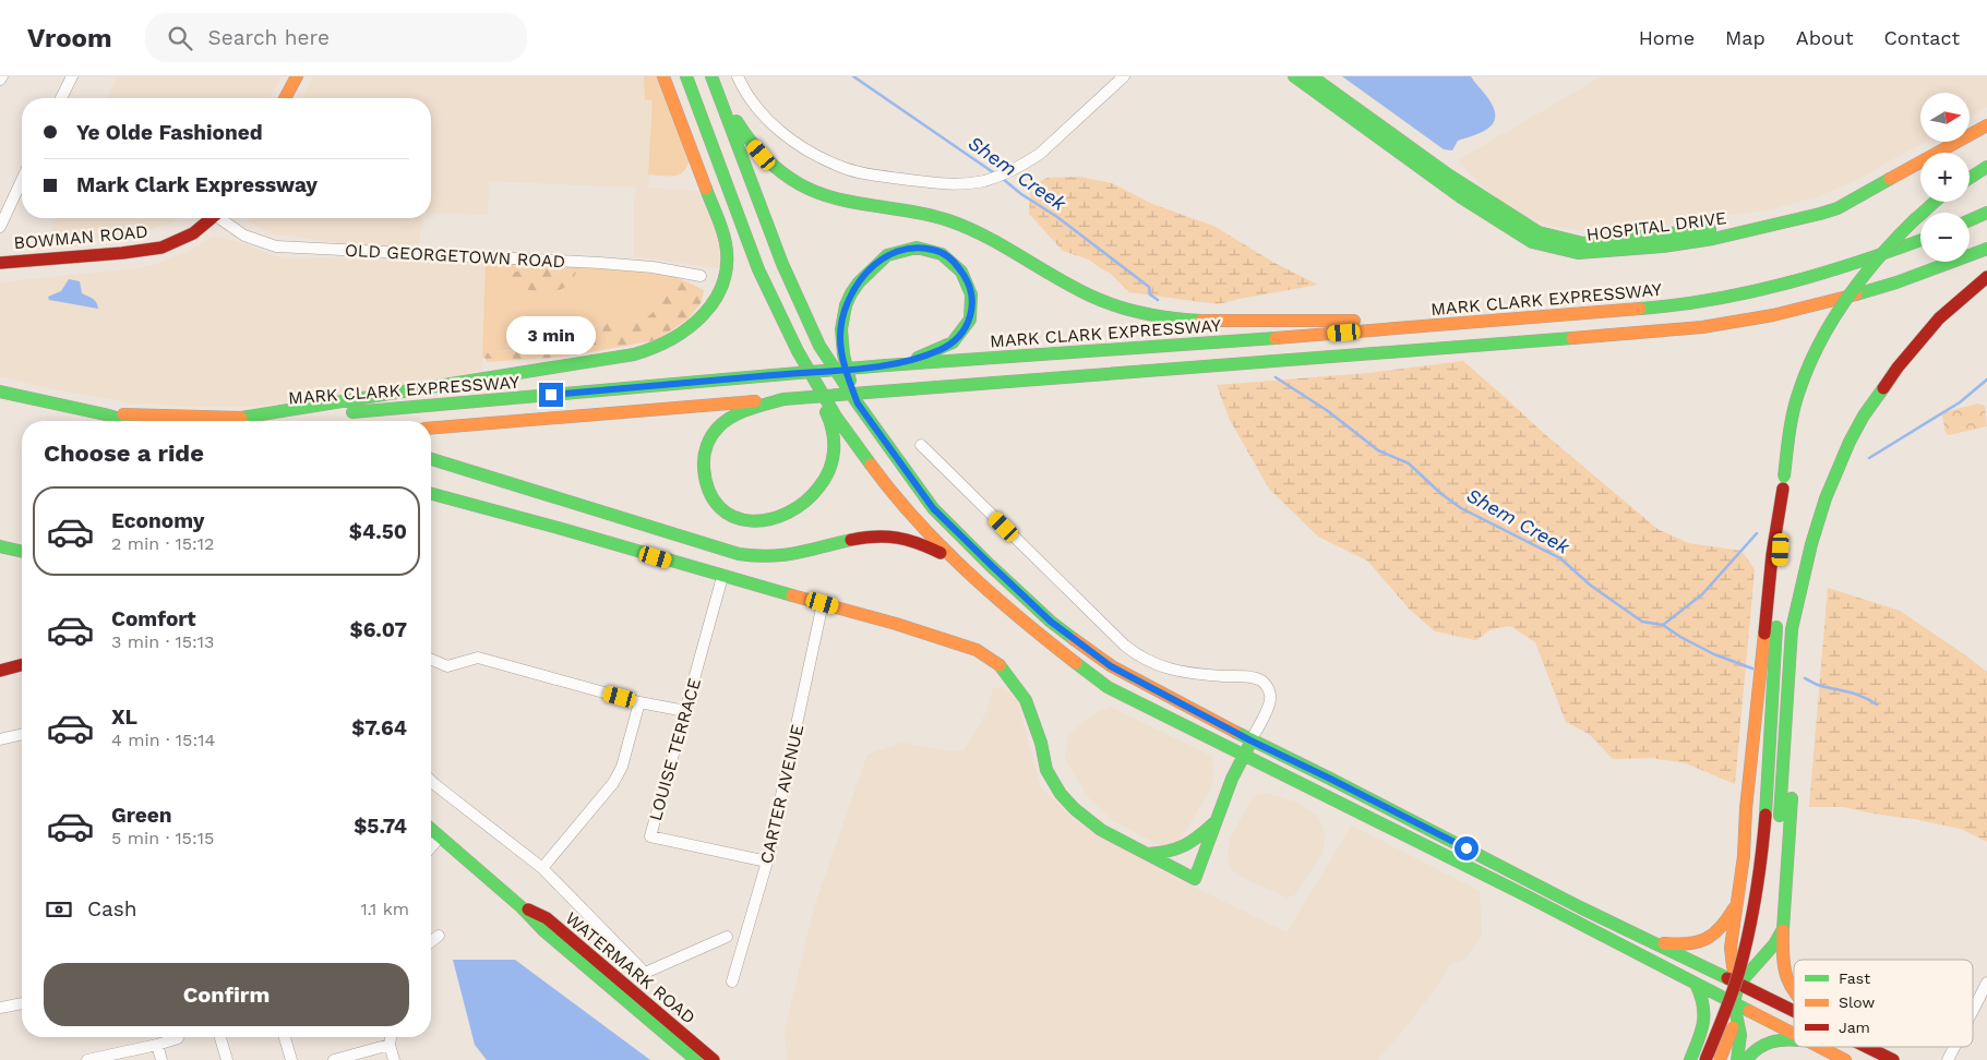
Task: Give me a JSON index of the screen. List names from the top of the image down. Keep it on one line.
{"streets":{"main road":["HOSPITAL DRIVE","BOWMAN ROAD","MARK CLARK EXPRESSWAY","WATERMARK ROAD"],"street":["OLD GEORGETOWN ROAD","LOUISE TERRACE","CARTER AVENUE"]},"crossings":[["LOUISE TERRACE","CARTER AVENUE"]],"water":["Shem Creek"],"legend":["Fast","Slow","Jam"],"north":"right","page":{"header":"Vroom","search":"Search here","nav":["Home","Map","About","Contact"],"map_buttons":["+","−"],"banner":["Ye Olde Fashioned","Mark Clark Expressway"],"bubble":"3 min","heading":"Choose a ride","list":[{"name":"Economy","note":"2 min · 15:12","value":"$4.50"},{"name":"Comfort","note":"3 min · 15:13","value":"$6.07"},{"name":"XL","note":"4 min · 15:14","value":"$7.64"},{"name":"Green","note":"5 min · 15:15","value":"$5.74"}],"pay":["Cash","1.1 km"],"buttons":"Confirm"}}
